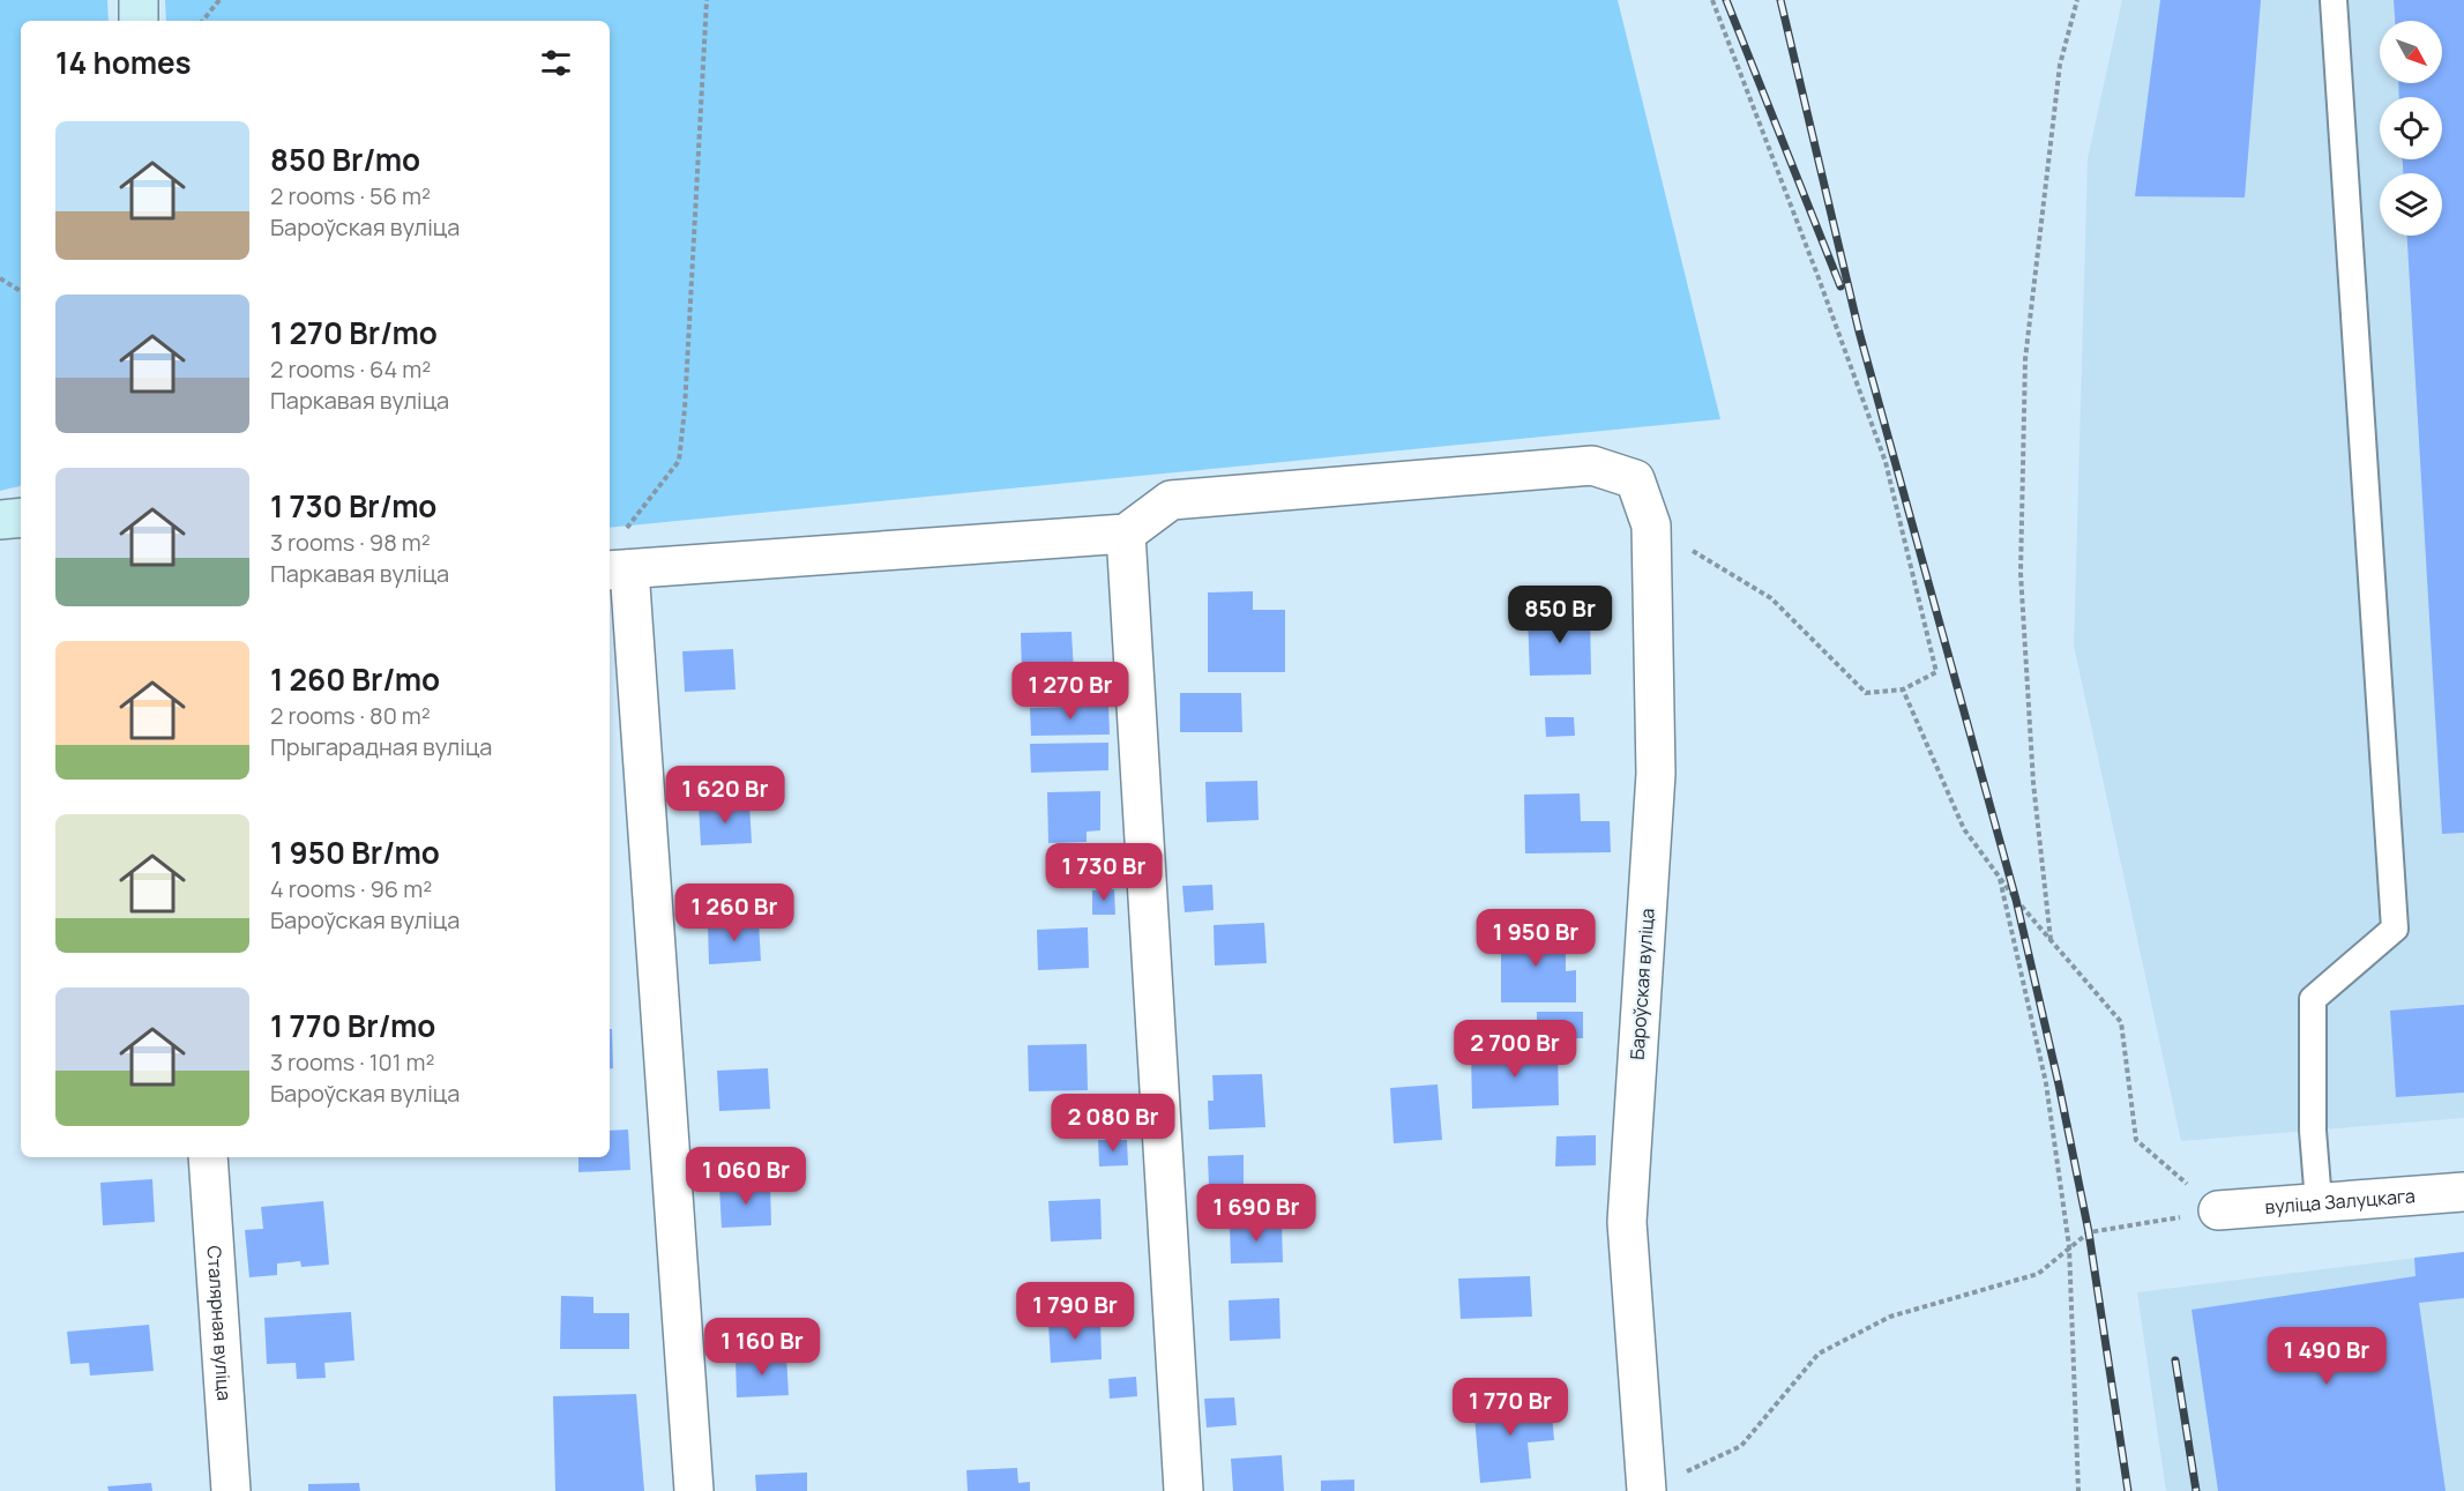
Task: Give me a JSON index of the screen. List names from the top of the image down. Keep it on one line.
{"streets":{"street":["Бароўская вуліца","вуліца Залуцкага","Сталярная вуліца"]},"north":"bottom right","page":{"heading":"14 homes","list":[{"name":"850 Br/mo","note":"2 rooms · 56 m² · Бароўская вуліца"},{"name":"1 270 Br/mo","note":"2 rooms · 64 m² · Паркавая вуліца"},{"name":"1 730 Br/mo","note":"3 rooms · 98 m² · Паркавая вуліца"},{"name":"1 260 Br/mo","note":"2 rooms · 80 m² · Прыгарадная вуліца"},{"name":"1 950 Br/mo","note":"4 rooms · 96 m² · Бароўская вуліца"},{"name":"1 770 Br/mo","note":"3 rooms · 101 m² · Бароўская вуліца"}],"price":["850 Br","1 270 Br","1 620 Br","1 730 Br","1 260 Br","1 950 Br","2 700 Br","2 080 Br","1 060 Br","1 690 Br","1 790 Br","1 160 Br","1 490 Br","1 770 Br"]}}
